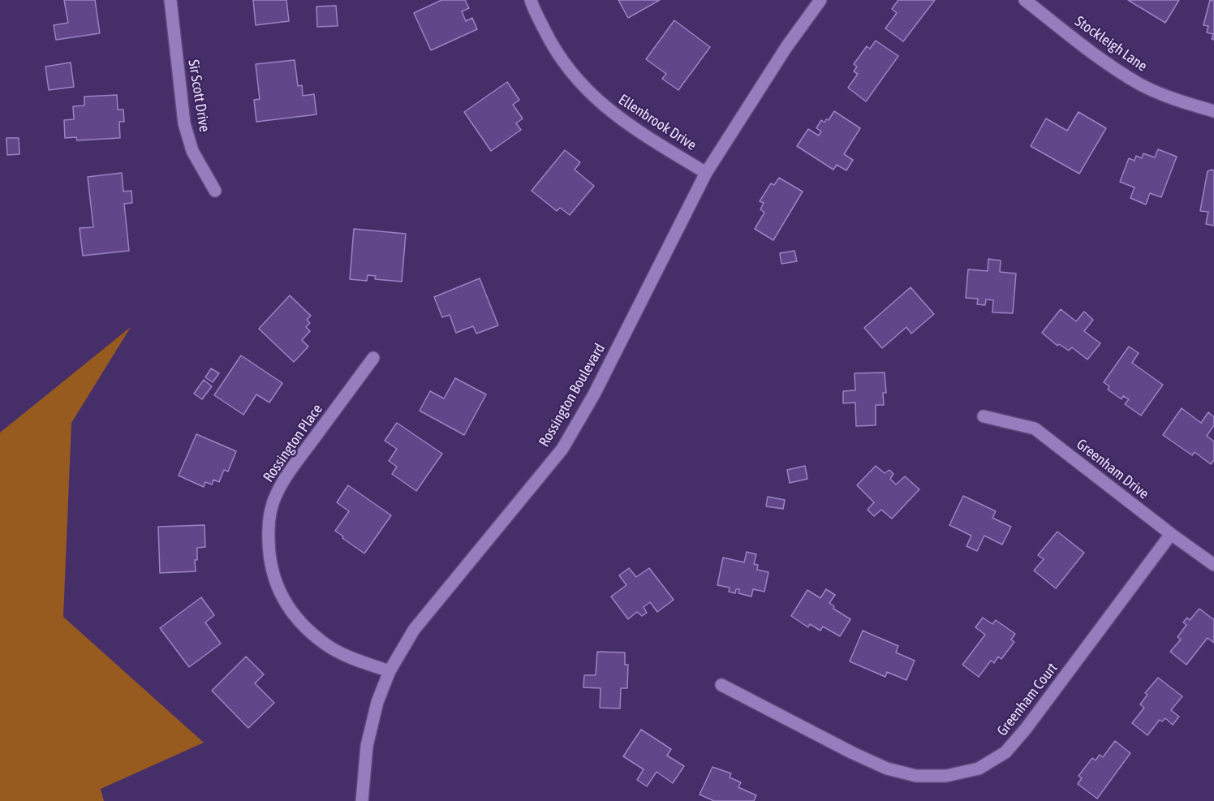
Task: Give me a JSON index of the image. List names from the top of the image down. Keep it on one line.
{"streets":{"street":["Stockleigh Lane","Sir Scott Drive","Ellenbrook Drive","Rossington Boulevard","Rossington Place","Greenham Drive","Greenham Court"]},"crossings":[["Ellenbrook Drive","Rossington Boulevard"],["Rossington Boulevard","Rossington Place"],["Greenham Drive","Greenham Court"]]}
